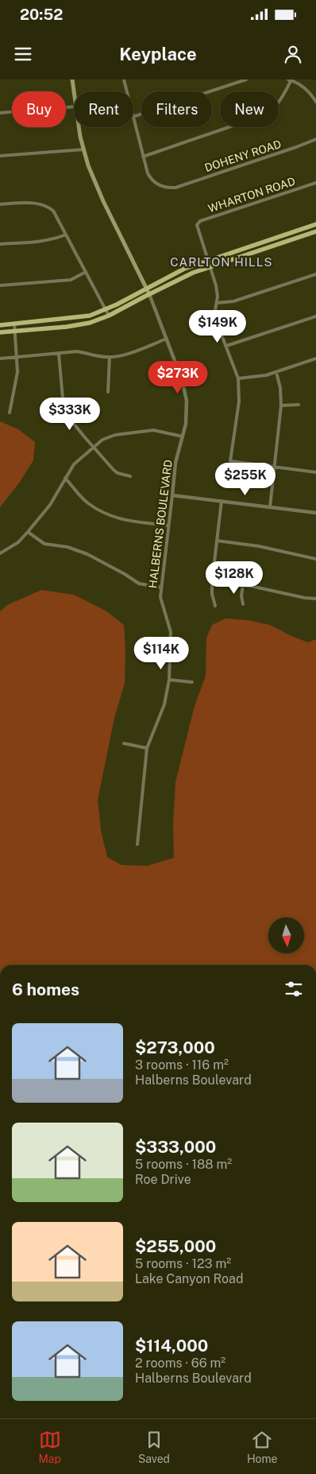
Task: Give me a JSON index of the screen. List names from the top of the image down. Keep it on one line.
{"streets":{"main road":["HALBERNS BOULEVARD"],"street":["DOHENY ROAD","WHARTON ROAD"]},"districts":["CARLTON HILLS"],"north":"bottom","page":{"status":"20:52","header":"Keyplace","chip":["Buy","Rent","Filters","New"],"price":["$149K","$273K","$333K","$255K","$128K","$114K"],"heading":"6 homes","list":[{"name":"$273,000","note":"3 rooms · 116 m² · Halberns Boulevard"},{"name":"$333,000","note":"5 rooms · 188 m² · Roe Drive"},{"name":"$255,000","note":"5 rooms · 123 m² · Lake Canyon Road"},{"name":"$114,000","note":"2 rooms · 66 m² · Halberns Boulevard"}],"tabs":["Map","Saved","Home"]}}
